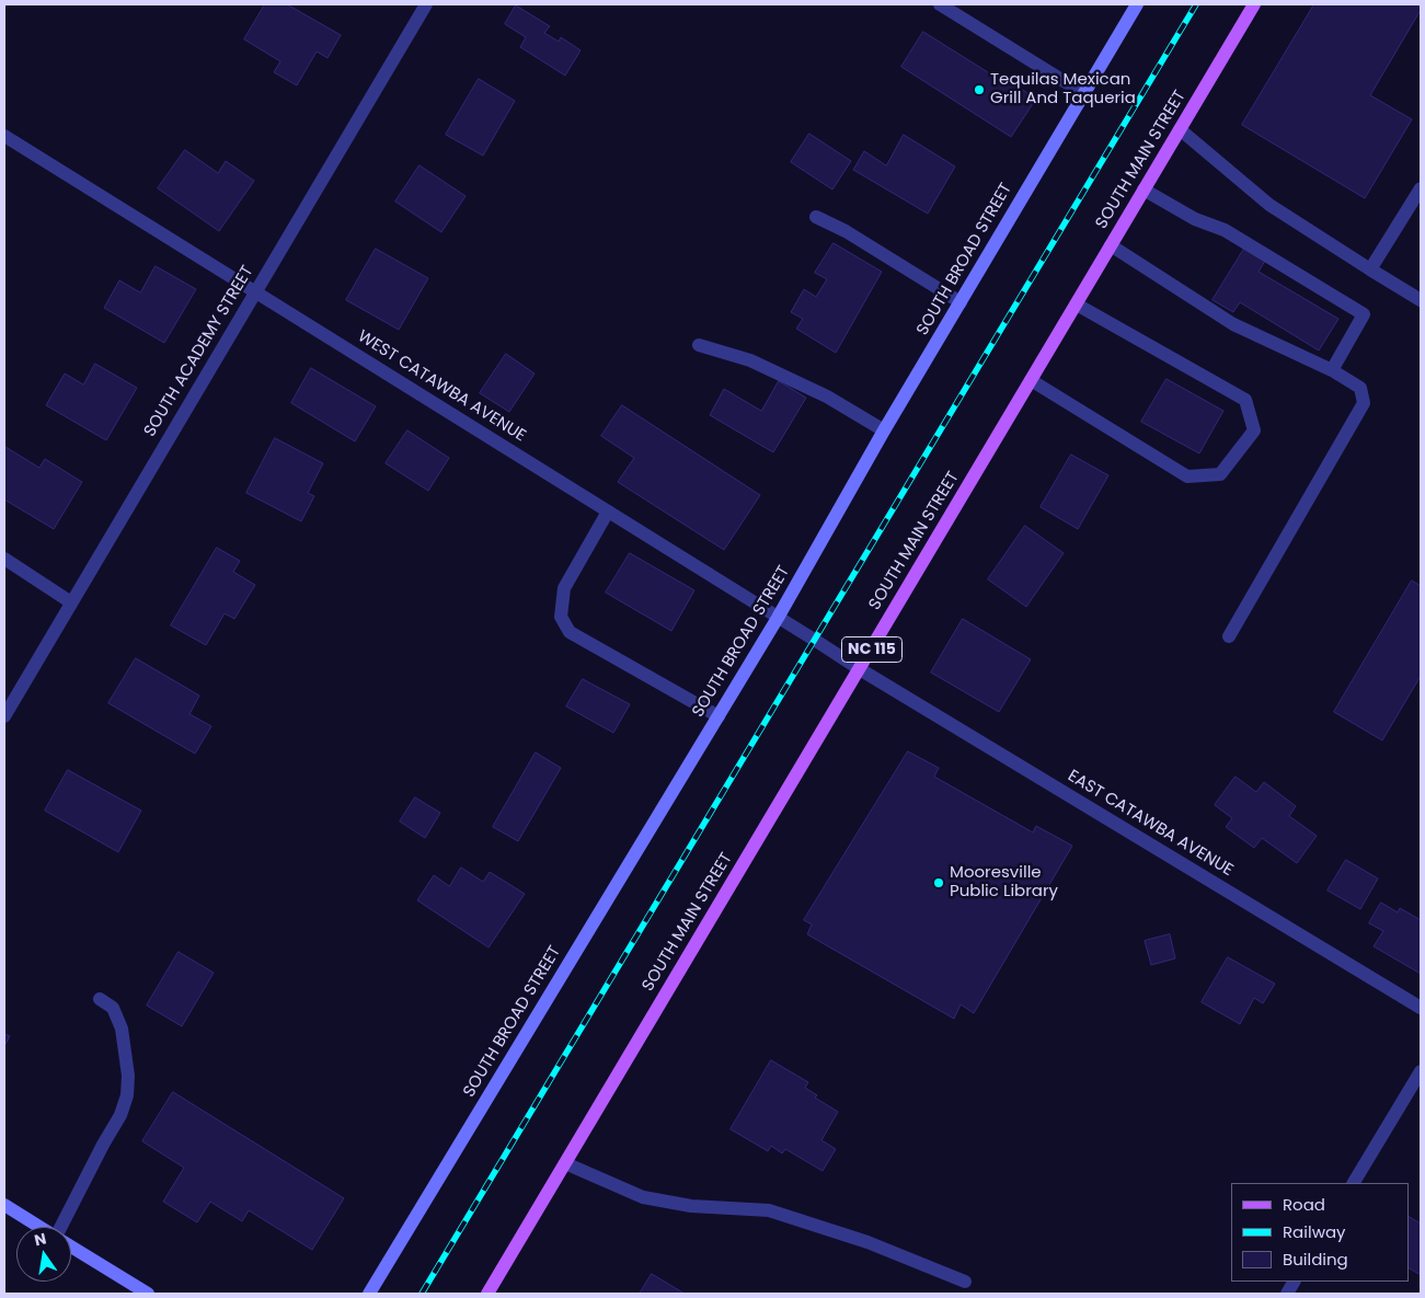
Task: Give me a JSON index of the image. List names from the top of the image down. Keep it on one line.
{"streets":{"main road":["SOUTH MAIN STREET","NC 115"],"street":["SOUTH BROAD STREET","SOUTH ACADEMY STREET","WEST CATAWBA AVENUE","EAST CATAWBA AVENUE"]},"crossings":[["SOUTH MAIN STREET","WEST CATAWBA AVENUE"],["SOUTH MAIN STREET","EAST CATAWBA AVENUE"],["SOUTH BROAD STREET","WEST CATAWBA AVENUE"],["SOUTH ACADEMY STREET","WEST CATAWBA AVENUE"],["WEST CATAWBA AVENUE","EAST CATAWBA AVENUE"]],"places":["Tequilas Mexican Grill And Taqueria","Mooresville Public Library"],"legend":["Road","Railway","Building"],"north":"top"}
